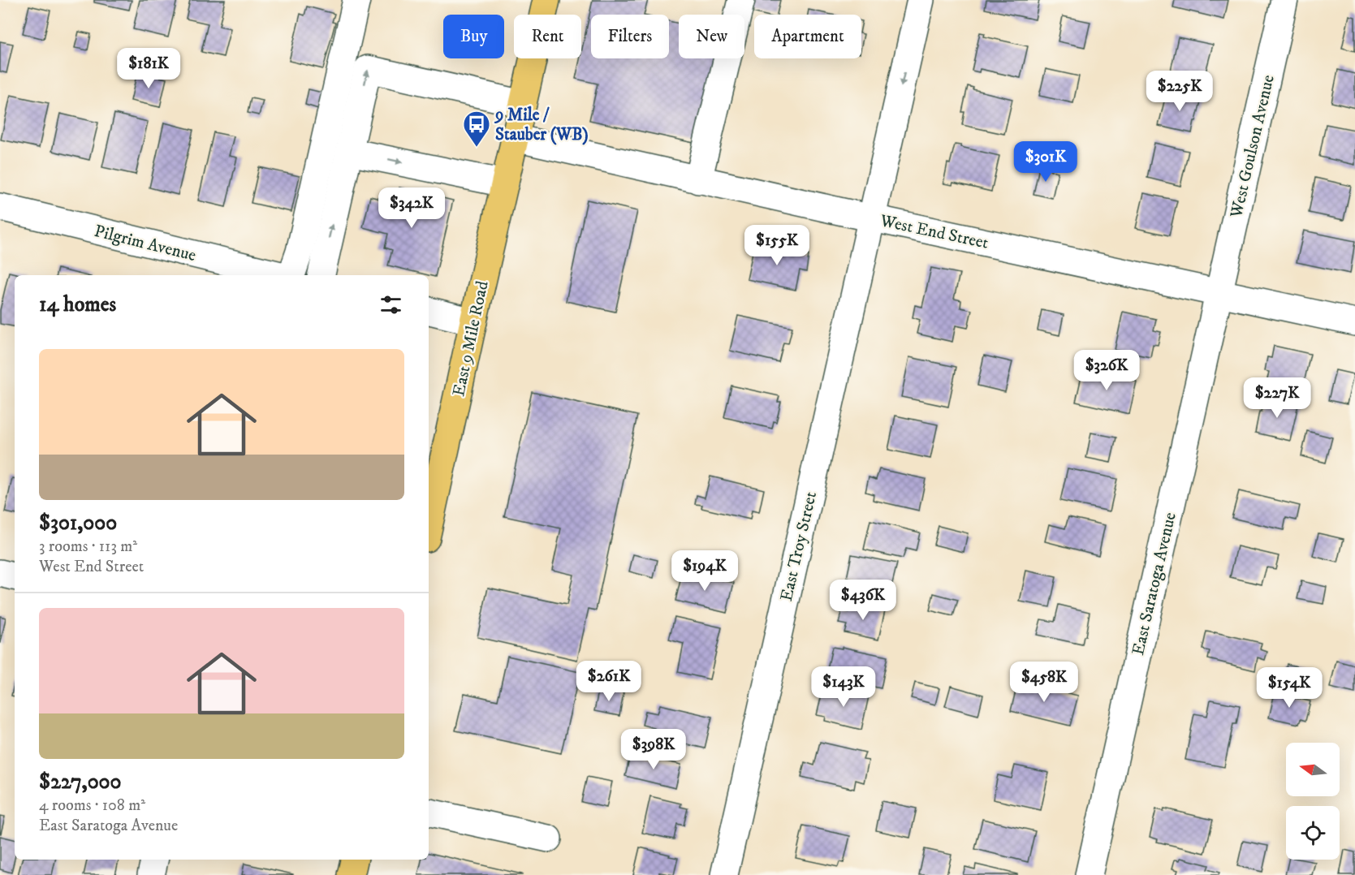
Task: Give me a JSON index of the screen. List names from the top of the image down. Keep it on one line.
{"streets":{"main road":["East 9 Mile Road"],"street":["West Goulson Avenue","West End Street","Pilgrim Avenue","East Troy Street","East Saratoga Avenue"]},"crossings":[["West Goulson Avenue","West End Street"],["West Goulson Avenue","East Saratoga Avenue"],["West End Street","East 9 Mile Road"],["West End Street","East Troy Street"],["West End Street","East Saratoga Avenue"]],"places":{"bus stop":["9 Mile / Stauber (WB)"]},"north":"left","page":{"chip":["Buy","Rent","Filters","New","Apartment"],"price":["$181K","$225K","$301K","$342K","$155K","$326K","$227K","$194K","$436K","$261K","$458K","$143K","$154K","$398K"],"heading":"14 homes","list":[{"name":"$301,000","note":"3 rooms · 113 m² · West End Street"},{"name":"$227,000","note":"4 rooms · 108 m² · East Saratoga Avenue"}]}}
